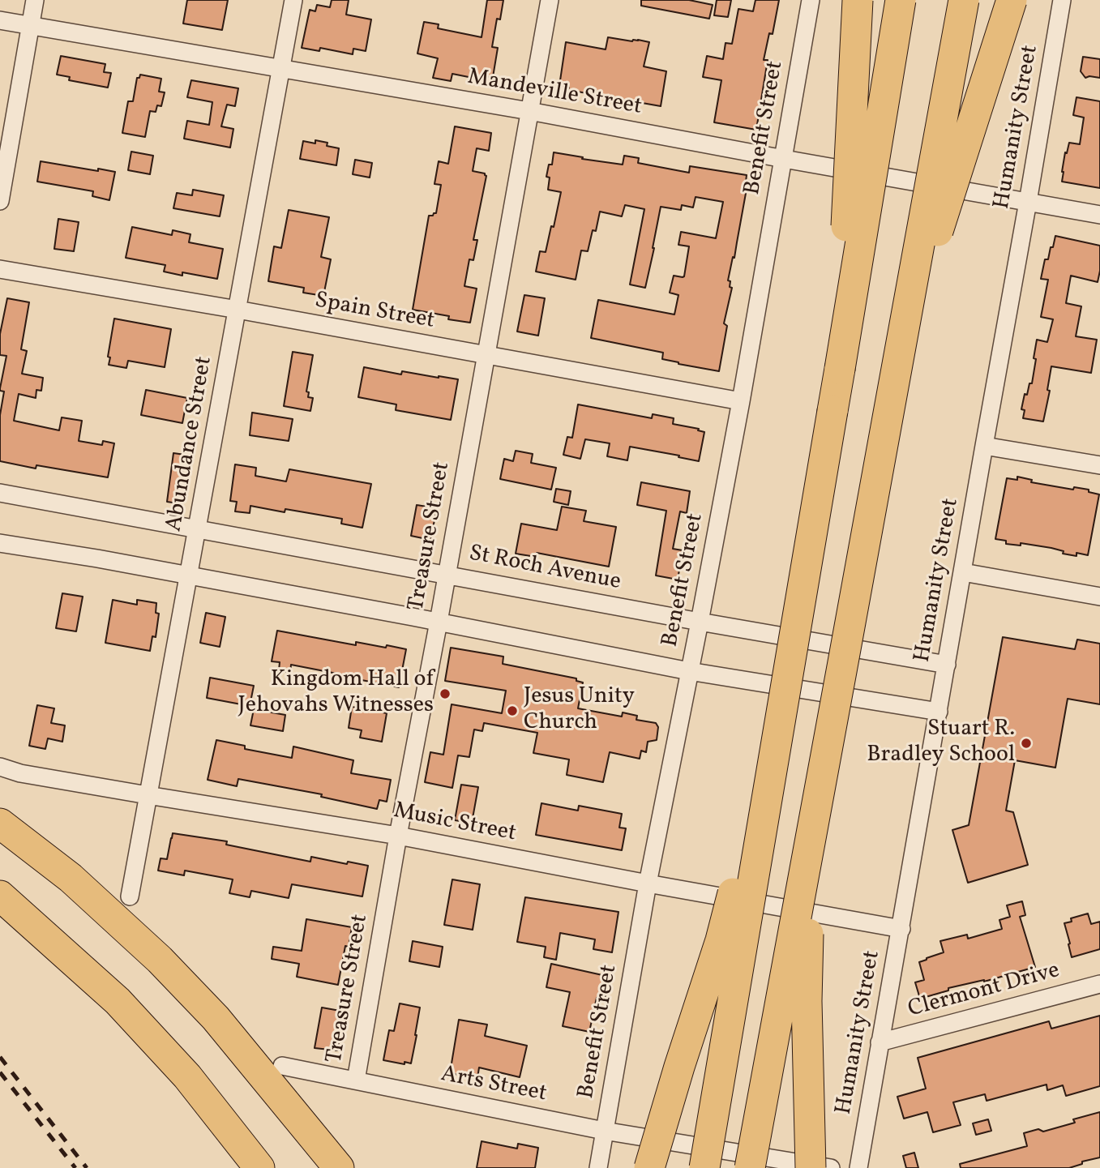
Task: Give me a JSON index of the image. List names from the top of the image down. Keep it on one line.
{"streets":{"street":["Mandeville Street","Humanity Street","Benefit Street","Spain Street","Abundance Street","Treasure Street","St Roch Avenue","Music Street","Clermont Drive","Arts Street"]},"crossings":[["Mandeville Street","Humanity Street"],["Mandeville Street","Benefit Street"],["Mandeville Street","Abundance Street"],["Mandeville Street","Treasure Street"],["Humanity Street","St Roch Avenue"],["Humanity Street","Music Street"],["Humanity Street","Clermont Drive"],["Benefit Street","Spain Street"],["Benefit Street","St Roch Avenue"],["Benefit Street","Music Street"],["Benefit Street","Arts Street"],["Spain Street","Abundance Street"],["Spain Street","Treasure Street"],["Abundance Street","St Roch Avenue"],["Abundance Street","Music Street"],["Treasure Street","St Roch Avenue"],["Treasure Street","Music Street"],["Treasure Street","Arts Street"]],"places":["Kingdom Hall of Jehovahs Witnesses","Jesus Unity Church","Stuart R. Bradley School"]}
